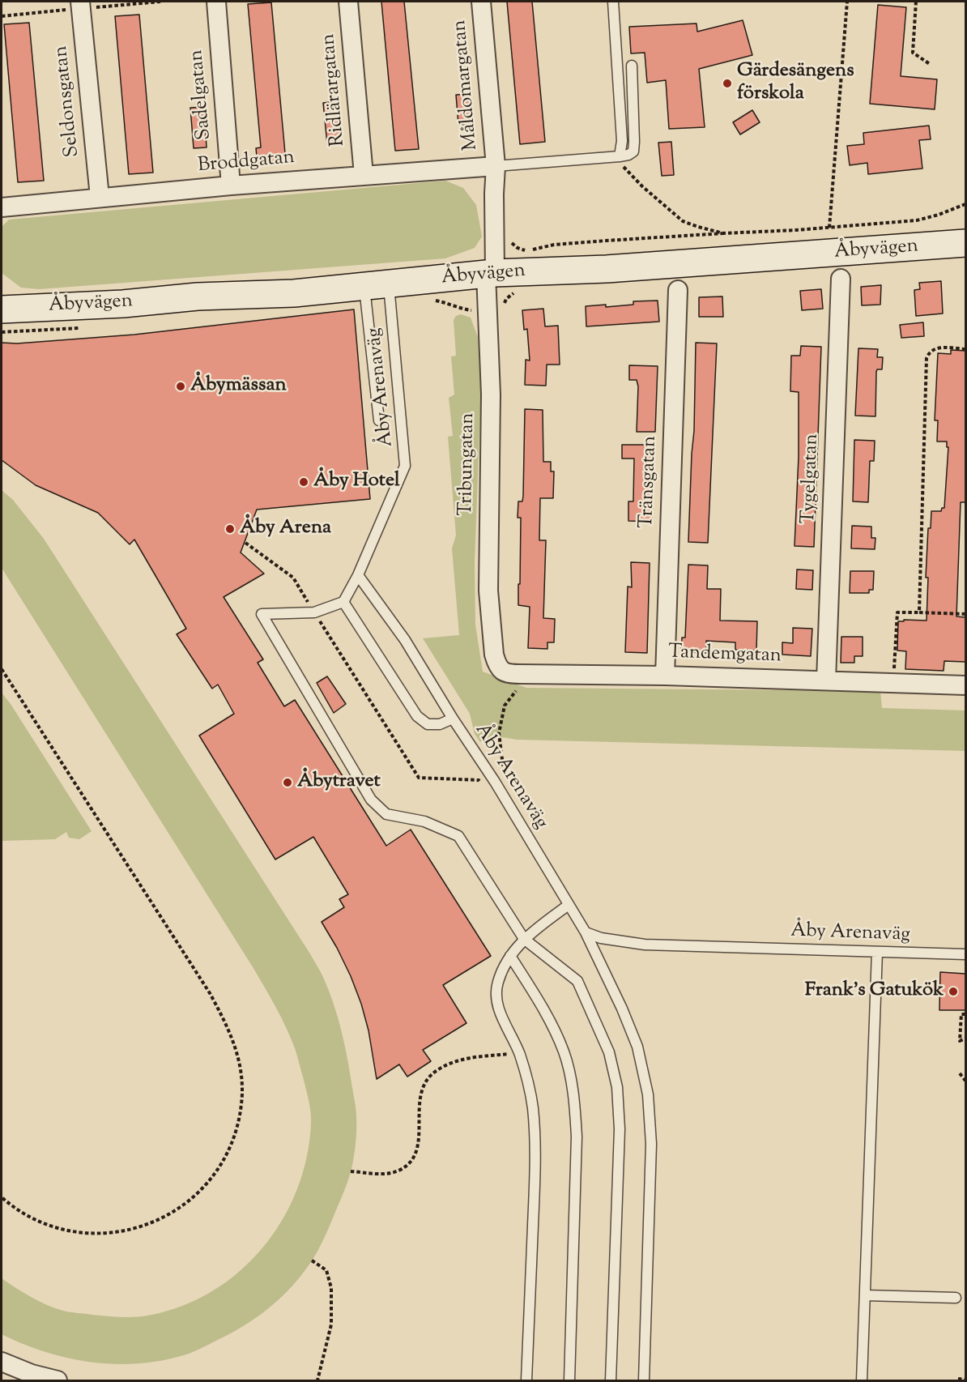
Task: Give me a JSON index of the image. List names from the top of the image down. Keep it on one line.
{"streets":{"street":["Måldomargatan","Ridlärargatan","Sadelgatan","Seldonsgatan","Broddgatan","Åbyvägen","Tribungatan","Tygelgatan","Tränsgatan","Tandemgatan"],"lane":["Åby Arenaväg"]},"crossings":[["Måldomargatan","Broddgatan"],["Måldomargatan","Åbyvägen"],["Måldomargatan","Tribungatan"],["Ridlärargatan","Broddgatan"],["Sadelgatan","Broddgatan"],["Seldonsgatan","Broddgatan"],["Åbyvägen","Åby Arenaväg"],["Åbyvägen","Tribungatan"],["Tribungatan","Tandemgatan"],["Tygelgatan","Tandemgatan"],["Tränsgatan","Tandemgatan"]],"places":["Gärdesängens förskola","Åbymässan","Åby Hotel","Åby Arena","Åbytravet","Frank's Gatukök"]}
